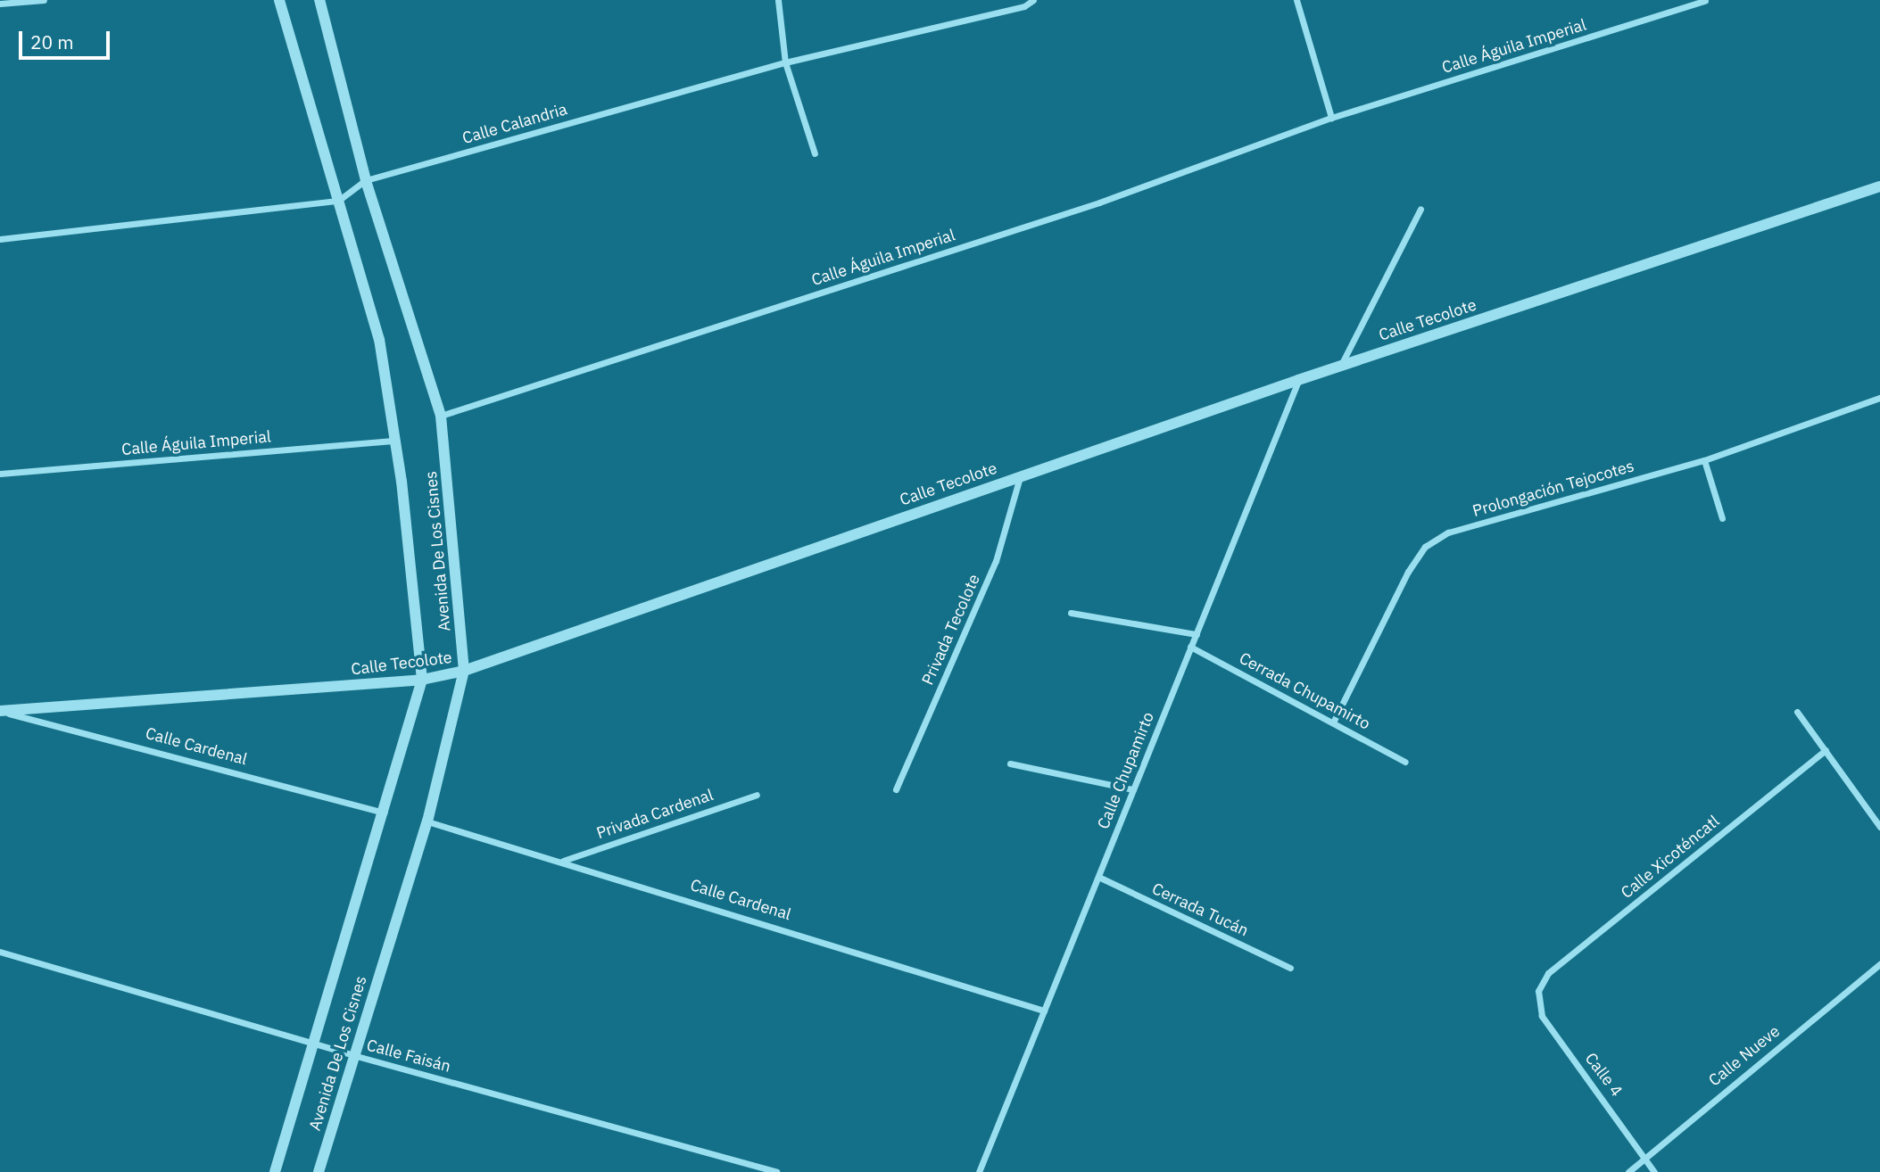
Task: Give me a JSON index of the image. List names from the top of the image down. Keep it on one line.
{"streets":{"street":["Calle Águila Imperial","Calle Calandria","Calle Tecolote","Prolongación Tejocotes","Avenida De Los Cisnes","Privada Tecolote","Cerrada Chupamirto","Calle Cardenal","Calle Chupamirto","Privada Cardenal","Calle Xicoténcatl","Cerrada Tucán","Calle Faisán","Calle Nueve","Calle 4"]},"crossings":[["Calle Águila Imperial","Avenida De Los Cisnes"],["Calle Calandria","Avenida De Los Cisnes"],["Calle Tecolote","Avenida De Los Cisnes"],["Calle Tecolote","Privada Tecolote"],["Calle Tecolote","Calle Cardenal"],["Calle Tecolote","Calle Chupamirto"],["Prolongación Tejocotes","Cerrada Chupamirto"],["Avenida De Los Cisnes","Calle Cardenal"],["Avenida De Los Cisnes","Calle Faisán"],["Cerrada Chupamirto","Calle Chupamirto"],["Calle Cardenal","Calle Chupamirto"],["Calle Cardenal","Privada Cardenal"],["Calle Chupamirto","Cerrada Tucán"],["Calle Xicoténcatl","Calle 4"],["Calle Nueve","Calle 4"]],"scale_bar":"20 m"}
